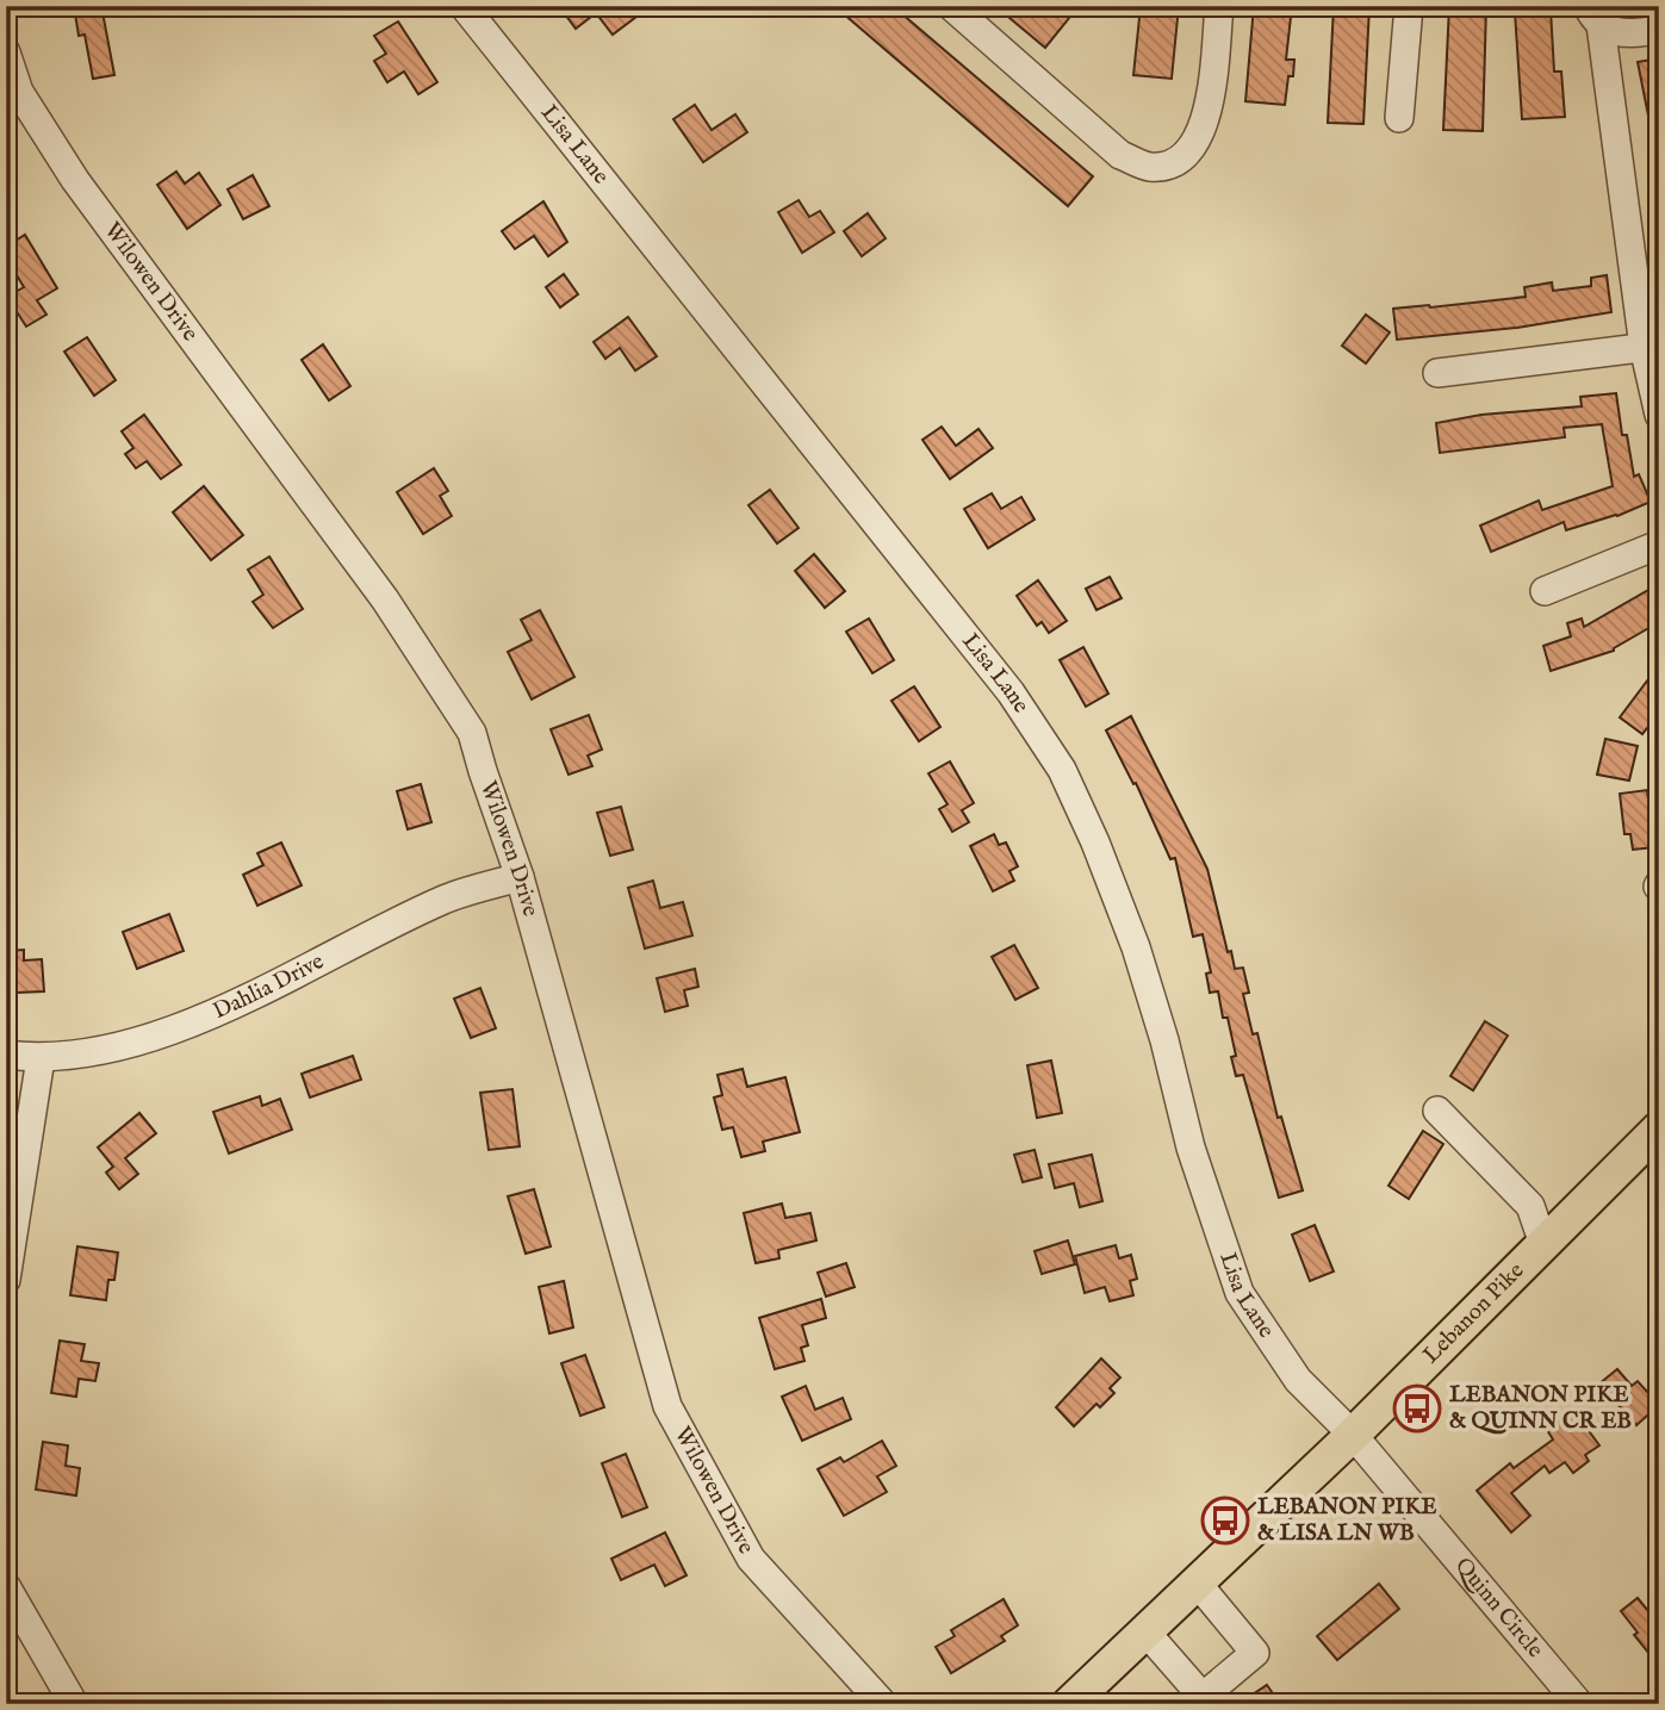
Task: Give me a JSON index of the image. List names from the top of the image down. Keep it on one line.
{"streets":{"main road":["Lebanon Pike"],"street":["Lisa Lane","Wilowen Drive","Dahlia Drive","Quinn Circle"]},"crossings":[["Lisa Lane","Lebanon Pike"],["Lisa Lane","Quinn Circle"],["Wilowen Drive","Dahlia Drive"],["Lebanon Pike","Quinn Circle"]],"places":{"bus stop":["LEBANON PIKE & QUINN CR EB","LEBANON PIKE & LISA LN WB"]}}
